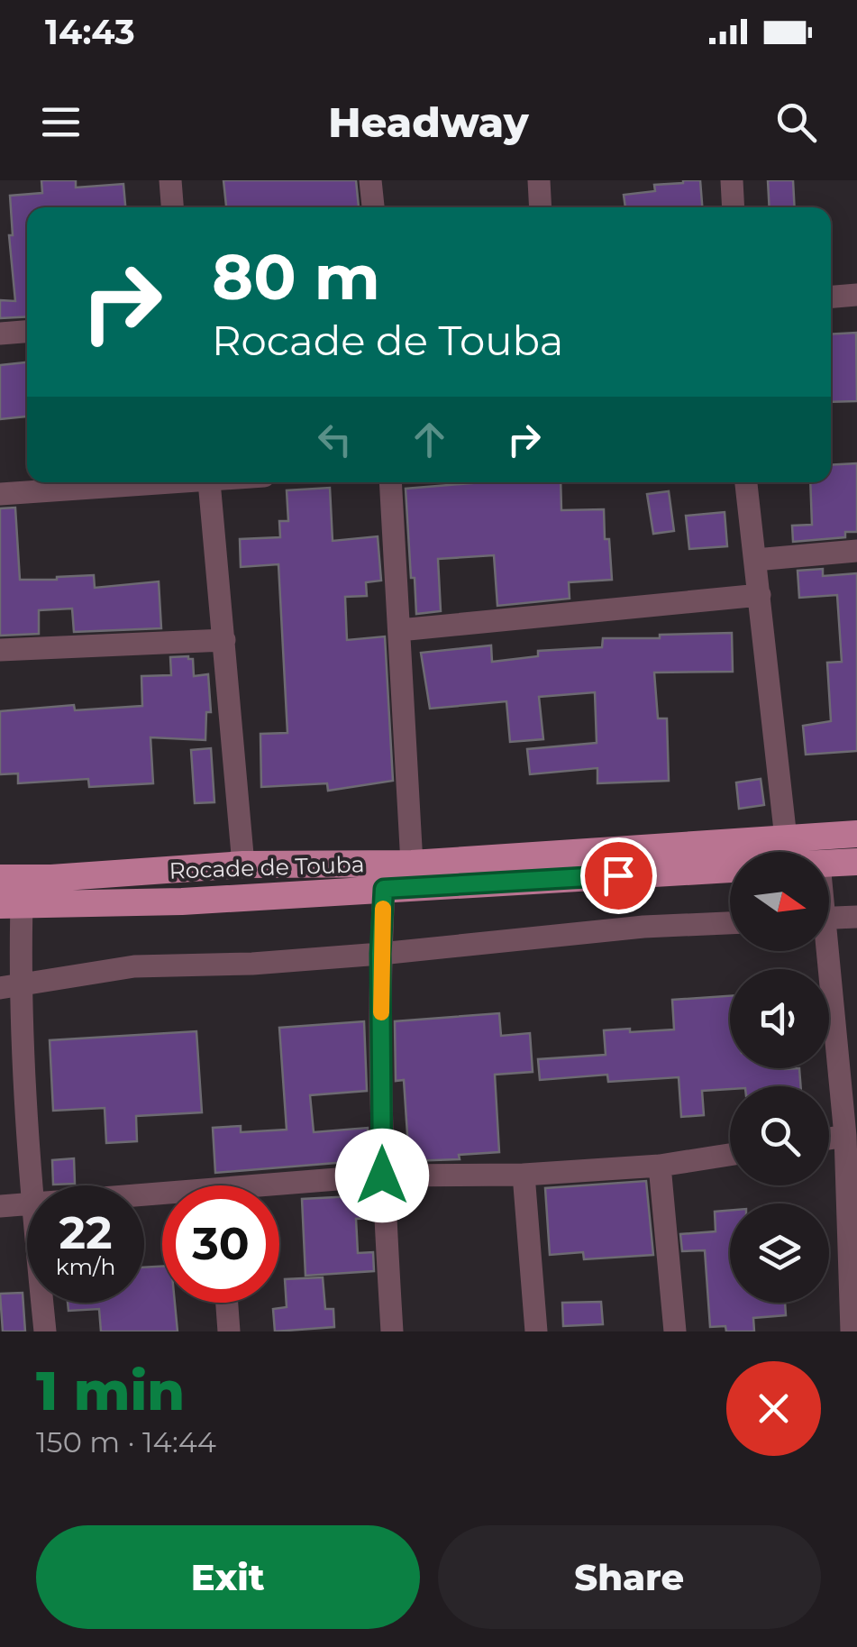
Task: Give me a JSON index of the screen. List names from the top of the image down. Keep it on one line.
{"streets":{"main road":["Rocade de Touba"]},"north":"right","page":{"status":"14:43","header":"Headway","turn":["80 m","Rocade de Touba"],"speed":"22 km/h","limit":"30","heading":["1 min","150 m · 14:44"],"buttons":["Exit","Share"]}}
